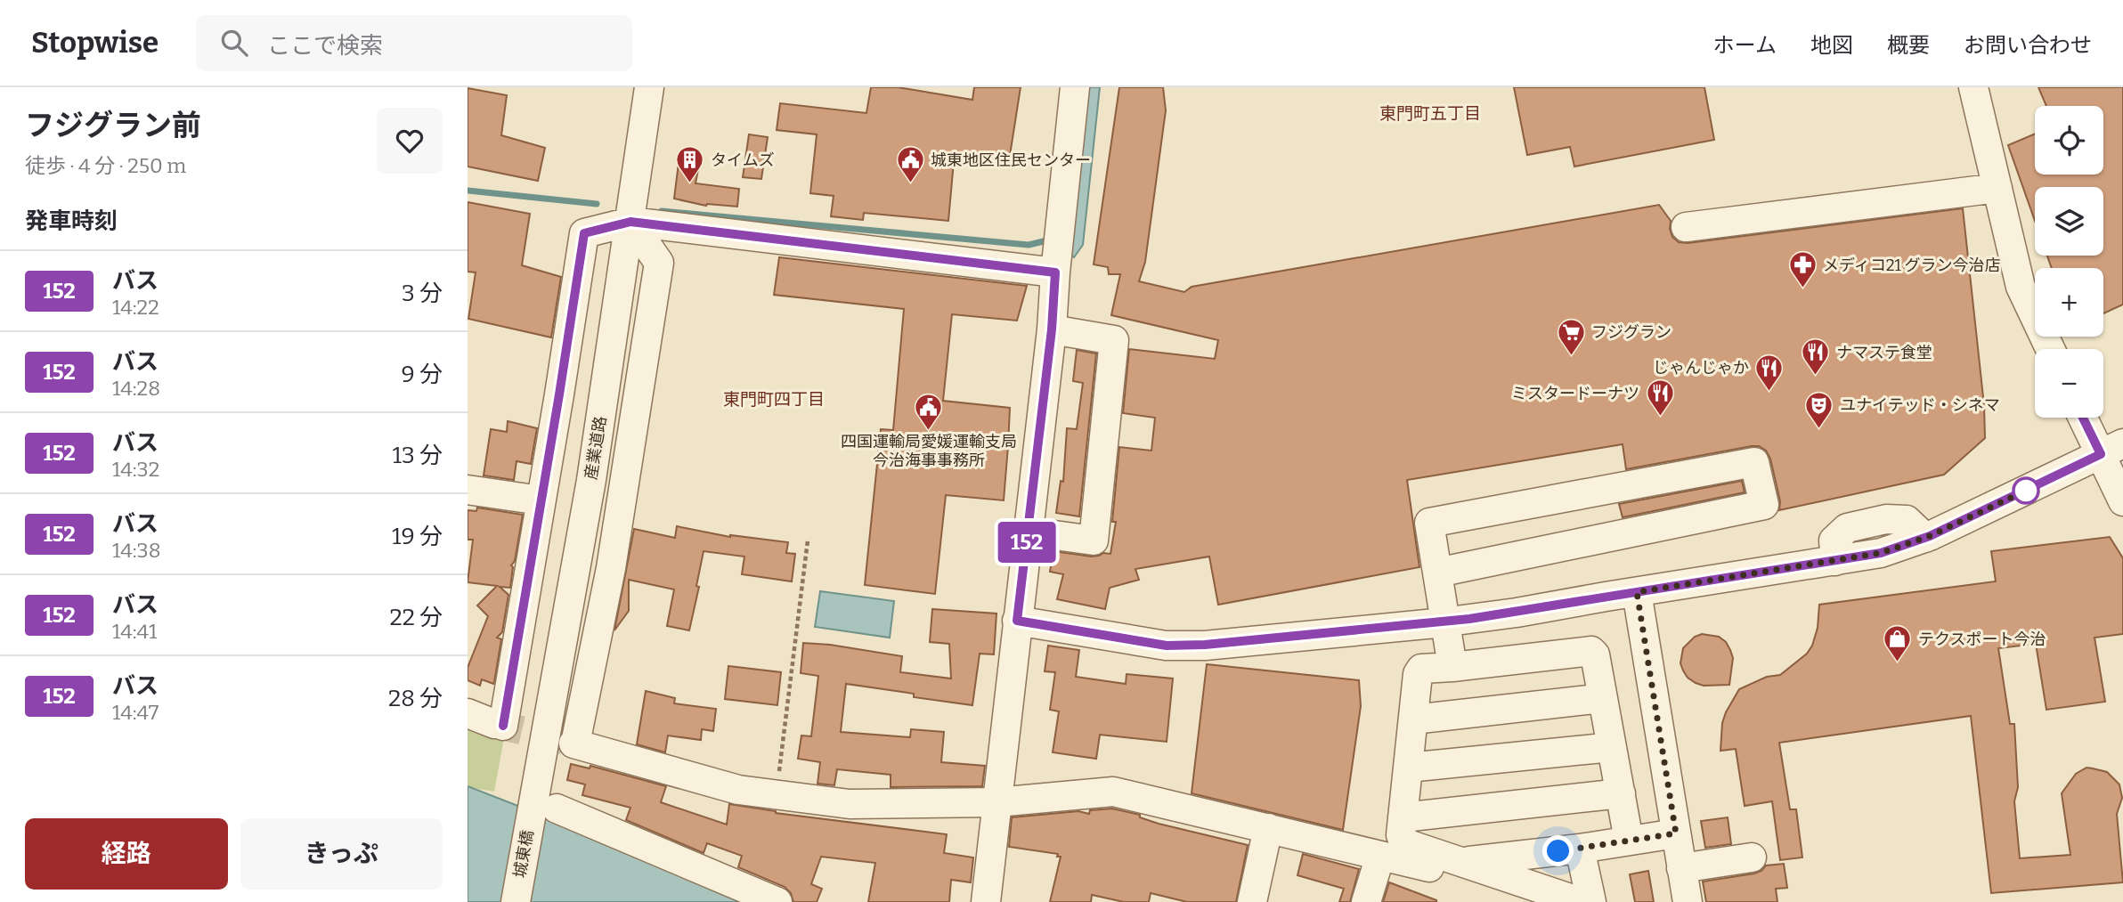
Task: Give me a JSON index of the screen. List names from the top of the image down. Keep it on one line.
{"streets":{"street":["産業道路","城東橋"]},"crossings":[["産業道路","城東橋"]],"districts":["東門町五丁目","東門町四丁目"],"places":{"building":["タイムズ"],"public building":["城東地区住民センター","四国運輸局愛媛運輸支局 今治海事事務所"],"pharmacy":["メディコ21 グラン今治店"],"supermarket":["フジグラン"],"restaurant":["ナマステ食堂","じゃんじゃか","ミスタードーナツ"],"theatre":["ユナイテッド・シネマ"],"shop":["テクスポート今治"]},"lines":["bus line 152"],"page":{"header":"Stopwise","search":"ここで検索","nav":["ホーム","地図","概要","お問い合わせ"],"heading":[["フジグラン前","徒歩 · 4 分 · 250 m"],"発車時刻"],"on_map":"152","map_buttons":["+","−"],"list":[{"mark":"152","name":"バス","note":"14:22","value":"3 分"},{"mark":"152","name":"バス","note":"14:28","value":"9 分"},{"mark":"152","name":"バス","note":"14:32","value":"13 分"},{"mark":"152","name":"バス","note":"14:38","value":"19 分"},{"mark":"152","name":"バス","note":"14:41","value":"22 分"},{"mark":"152","name":"バス","note":"14:47","value":"28 分"}],"buttons":["経路","きっぷ"]}}
